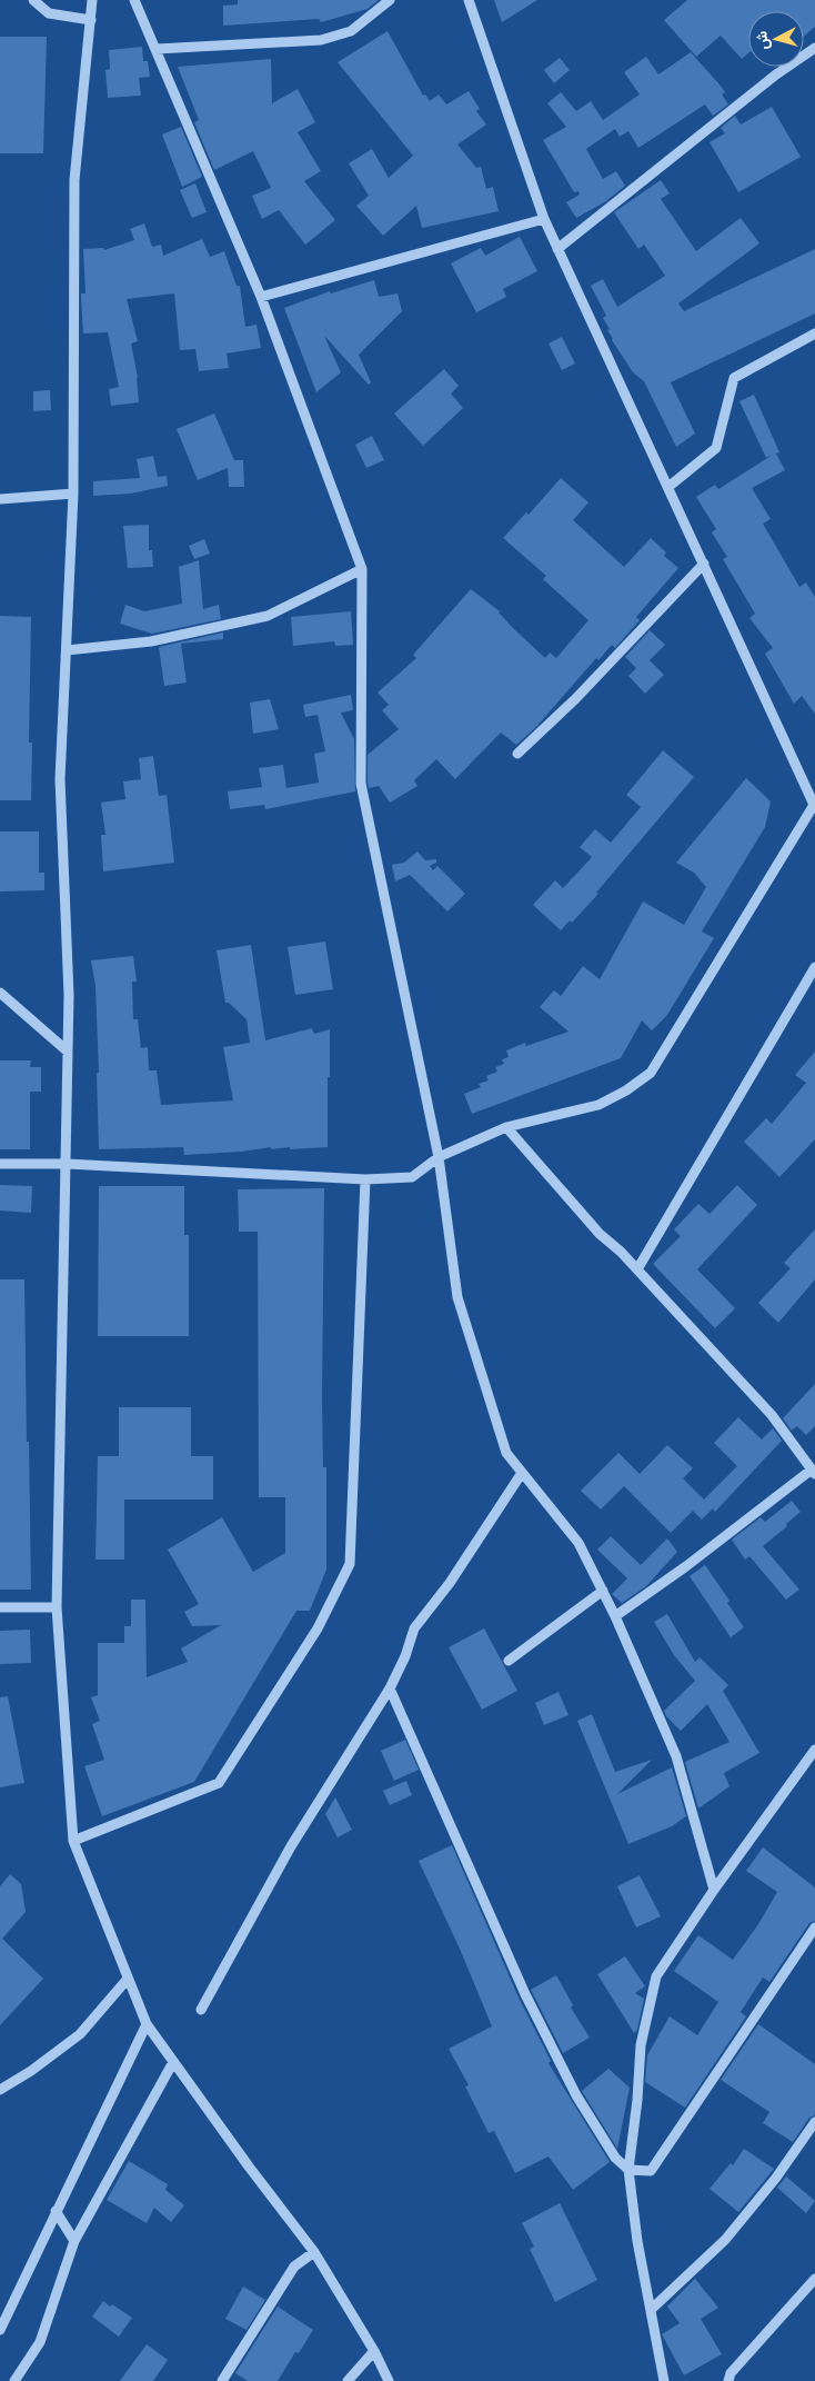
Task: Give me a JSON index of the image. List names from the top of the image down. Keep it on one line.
{"north":"left"}
